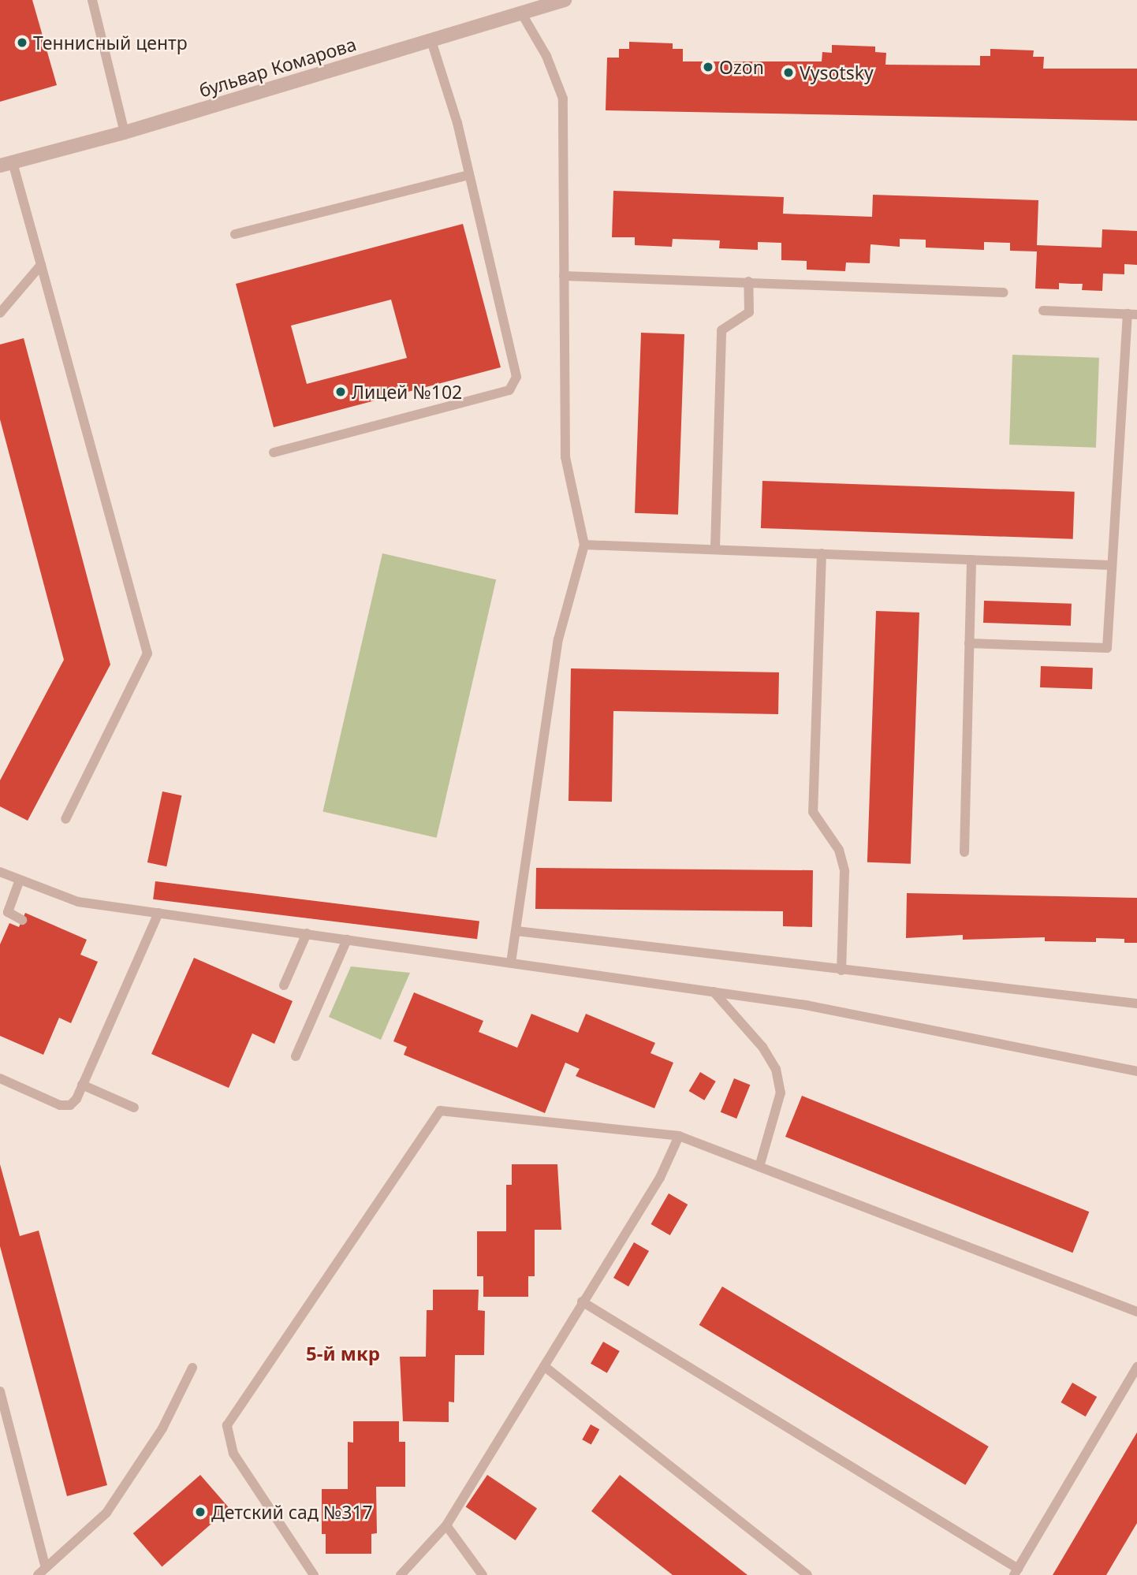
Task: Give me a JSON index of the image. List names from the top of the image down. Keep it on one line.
{"streets":{"street":["бульвар Комарова"]},"districts":["5-й мкр"],"places":["Теннисный центр","Ozon","Vysotsky","Лицей №102","Детский сад №317"]}
